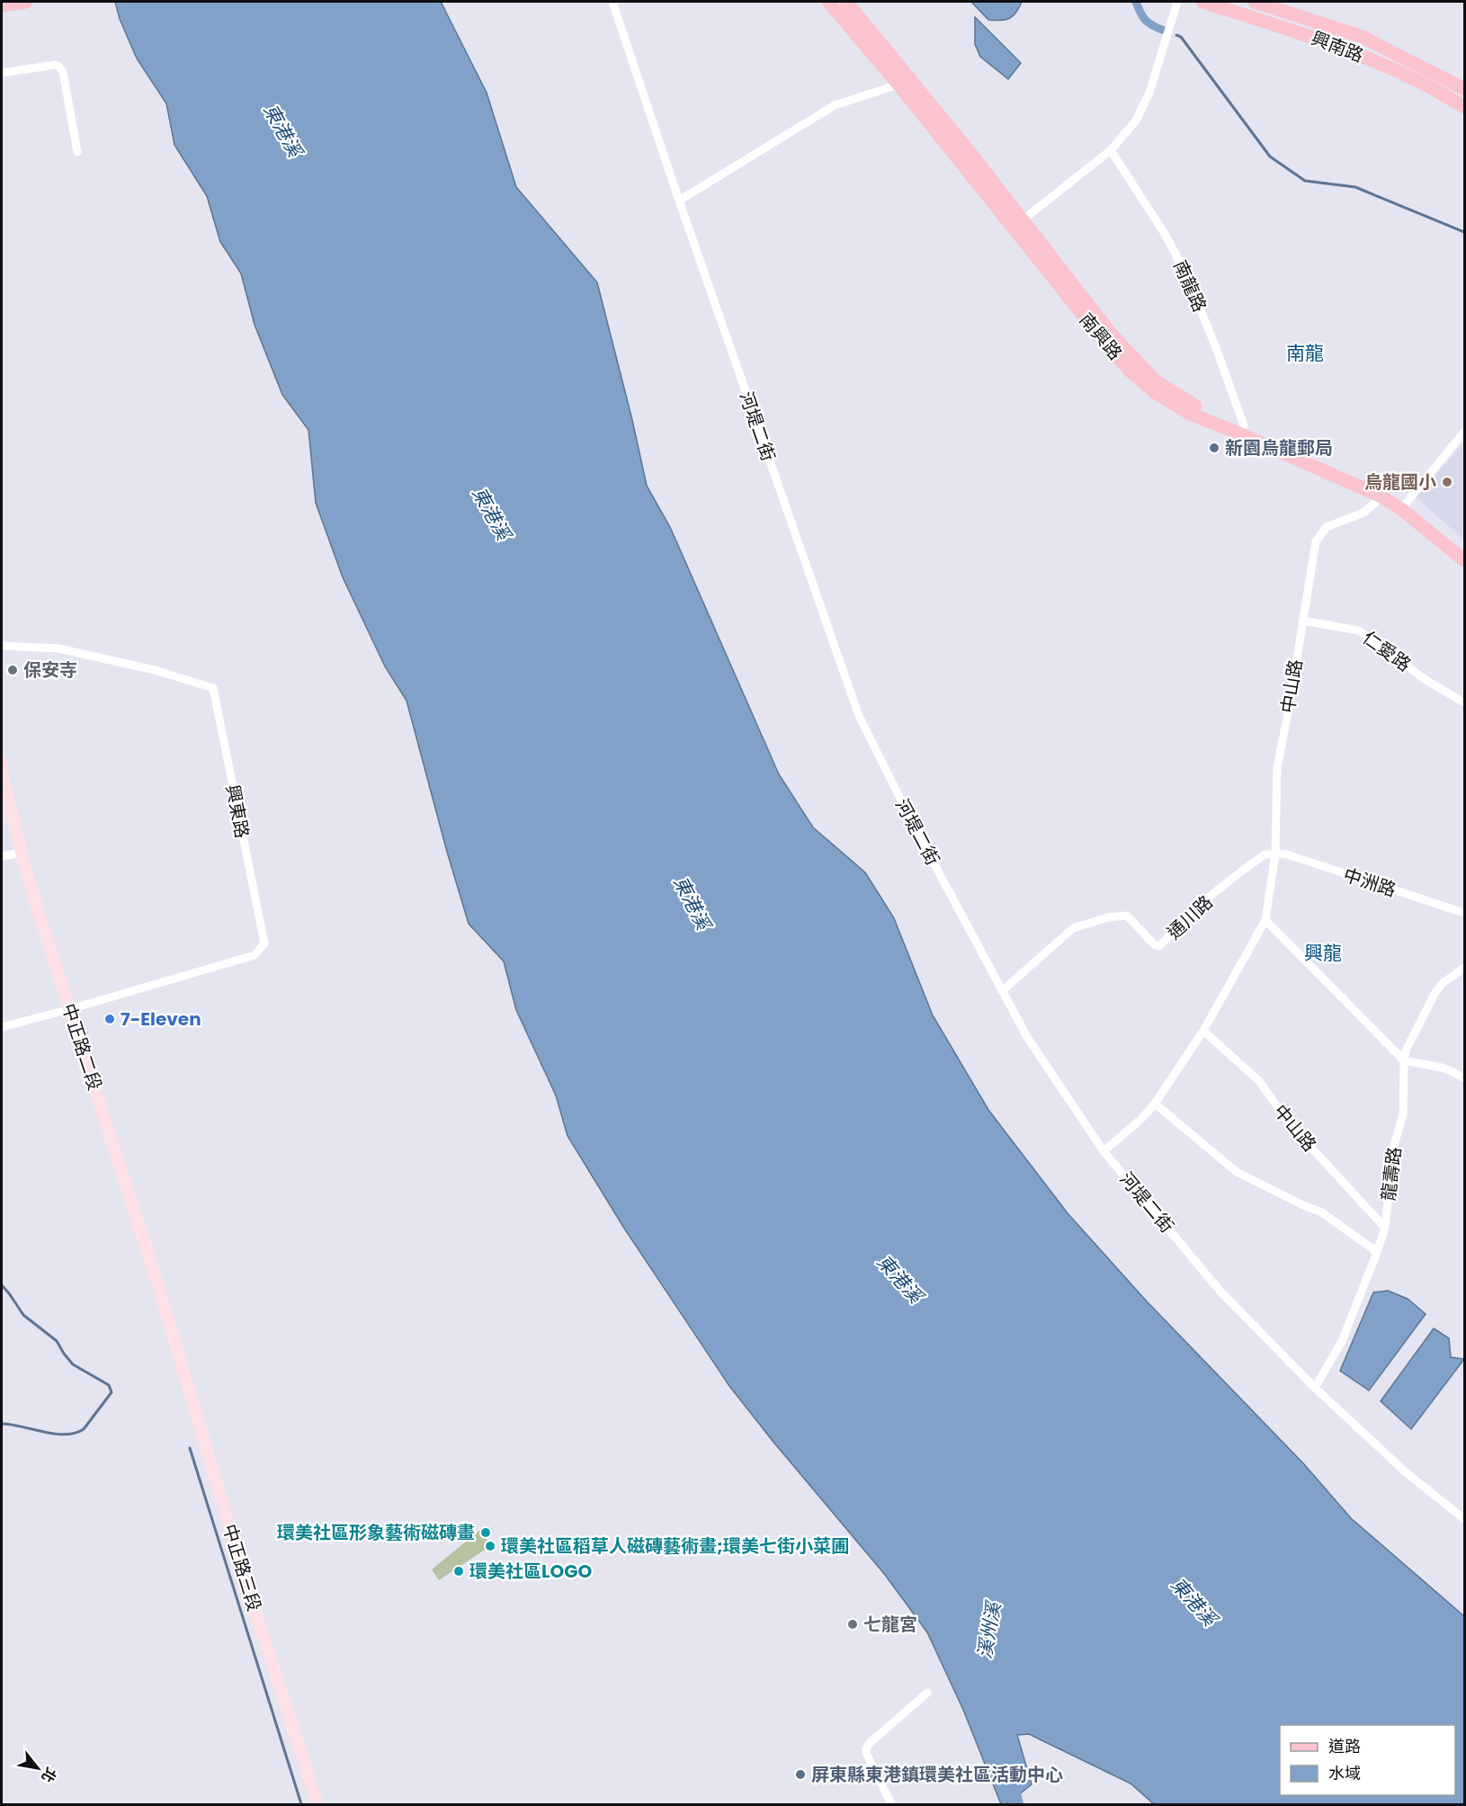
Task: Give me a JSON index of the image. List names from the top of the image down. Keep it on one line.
{"streets":{"main road":["興南路","南興路","中正路二段","中正路三段"],"street":["南龍路","河堤二街","仁愛路","中山路","興東路","中洲路","通川路","龍壽路"]},"crossings":[["南龍路","南興路"],["南興路","中山路"],["河堤二街","中山路"],["河堤二街","通川路"],["河堤二街","龍壽路"],["仁愛路","中山路"],["中山路","中洲路"],["中山路","通川路"],["中山路","龍壽路"],["興東路","中正路二段"],["中洲路","通川路"],["中正路二段","中正路三段"]],"districts":["南龍","興龍"],"water":["東港溪","溪州溪"],"places":["新園烏龍郵局","烏龍國小","保安寺","7-Eleven","環美社區形象藝術磁磚畫","環美社區稻草人磁磚藝術畫;環美七街小菜圃","環美社區LOGO","七龍宮","屏東縣東港鎮環美社區活動中心"],"legend":["道路","水域"],"north":"bottom right"}
